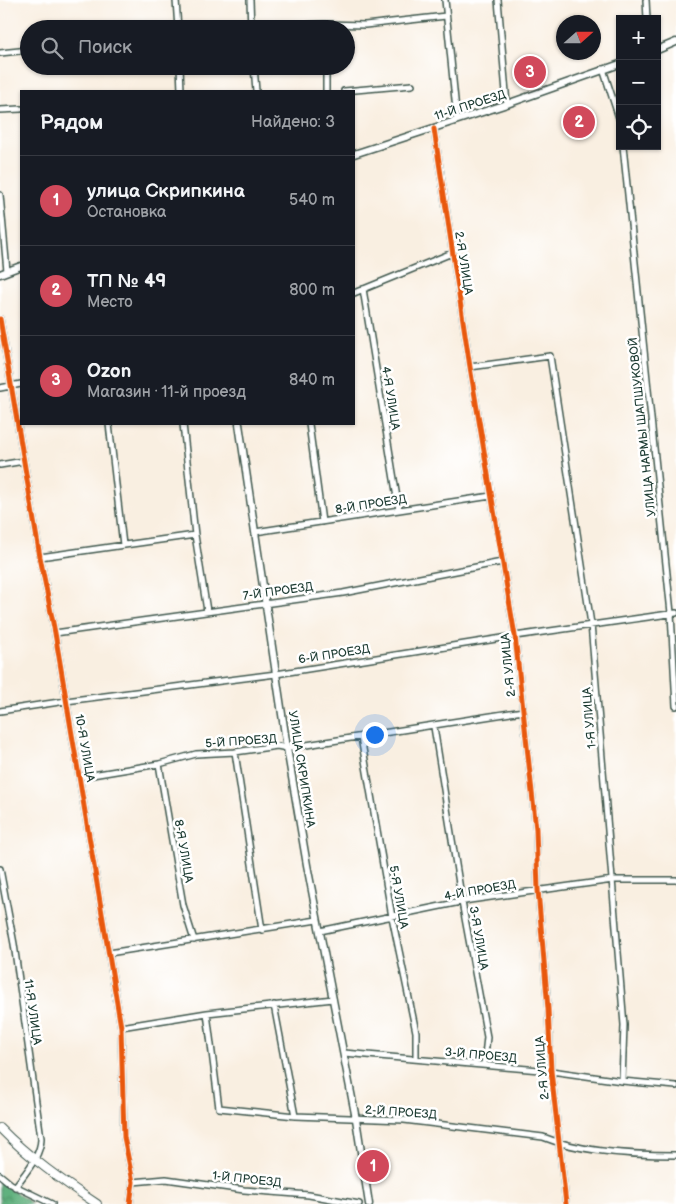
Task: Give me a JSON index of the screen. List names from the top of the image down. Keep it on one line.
{"streets":{"street":["11-Й ПРОЕЗД","2-Я УЛИЦА","4-Я УЛИЦА","УЛИЦА НАРМЫ ШАПШУКОВОЙ","8-Й ПРОЕЗД","7-Й ПРОЕЗД","6-Й ПРОЕЗД","1-Я УЛИЦА","5-Й ПРОЕЗД","10-Я УЛИЦА","УЛИЦА СКРИПКИНА","8-Я УЛИЦА","4-Й ПРОЕЗД","5-Я УЛИЦА","3-Я УЛИЦА","11-Я УЛИЦА","3-Й ПРОЕЗД","2-Й ПРОЕЗД","1-Й ПРОЕЗД"]},"crossings":[["11-Й ПРОЕЗД","2-Я УЛИЦА"],["2-Я УЛИЦА","8-Й ПРОЕЗД"],["2-Я УЛИЦА","7-Й ПРОЕЗД"],["2-Я УЛИЦА","6-Й ПРОЕЗД"],["2-Я УЛИЦА","1-Я УЛИЦА"],["2-Я УЛИЦА","5-Й ПРОЕЗД"],["2-Я УЛИЦА","4-Й ПРОЕЗД"],["2-Я УЛИЦА","3-Й ПРОЕЗД"],["2-Я УЛИЦА","2-Й ПРОЕЗД"],["4-Я УЛИЦА","8-Й ПРОЕЗД"],["УЛИЦА НАРМЫ ШАПШУКОВОЙ","6-Й ПРОЕЗД"],["8-Й ПРОЕЗД","УЛИЦА СКРИПКИНА"],["7-Й ПРОЕЗД","10-Я УЛИЦА"],["7-Й ПРОЕЗД","УЛИЦА СКРИПКИНА"],["6-Й ПРОЕЗД","1-Я УЛИЦА"],["6-Й ПРОЕЗД","10-Я УЛИЦА"],["6-Й ПРОЕЗД","УЛИЦА СКРИПКИНА"],["1-Я УЛИЦА","4-Й ПРОЕЗД"],["1-Я УЛИЦА","3-Й ПРОЕЗД"],["5-Й ПРОЕЗД","10-Я УЛИЦА"],["5-Й ПРОЕЗД","УЛИЦА СКРИПКИНА"],["5-Й ПРОЕЗД","8-Я УЛИЦА"],["5-Й ПРОЕЗД","5-Я УЛИЦА"],["5-Й ПРОЕЗД","3-Я УЛИЦА"],["10-Я УЛИЦА","1-Й ПРОЕЗД"],["УЛИЦА СКРИПКИНА","4-Й ПРОЕЗД"],["УЛИЦА СКРИПКИНА","3-Й ПРОЕЗД"],["УЛИЦА СКРИПКИНА","2-Й ПРОЕЗД"],["4-Й ПРОЕЗД","5-Я УЛИЦА"],["4-Й ПРОЕЗД","3-Я УЛИЦА"],["5-Я УЛИЦА","3-Й ПРОЕЗД"],["3-Я УЛИЦА","3-Й ПРОЕЗД"]],"north":"right","page":{"map_buttons":["+","−"],"search":"Поиск","pins":["3","2","1"],"heading":["Рядом","Найдено: 3"],"list":[{"mark":"1","name":"улица Скрипкина","note":"Остановка","value":"540 m"},{"mark":"2","name":"ТП № 49","note":"Место","value":"800 m"},{"mark":"3","name":"Ozon","note":"Магазин · 11-й проезд","value":"840 m"}]}}
